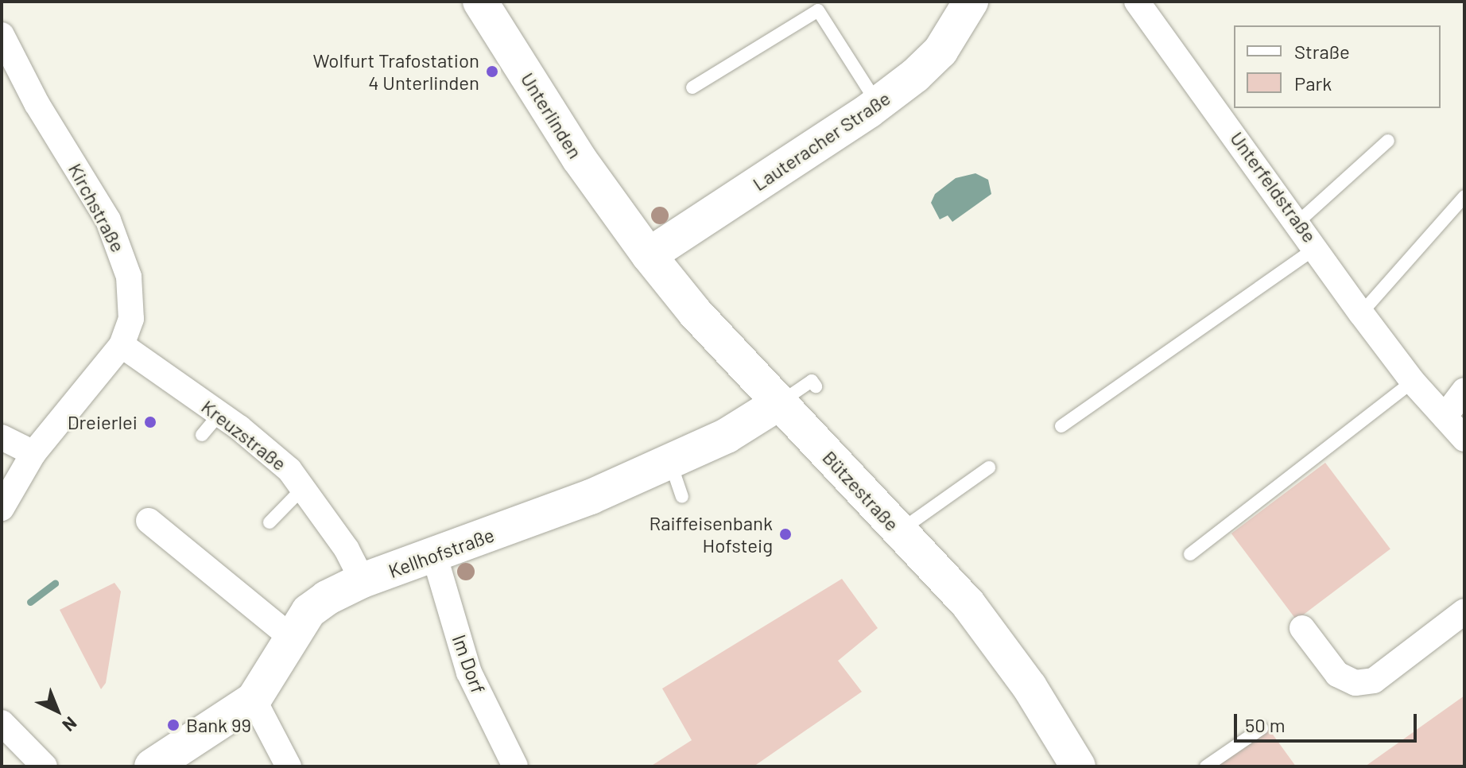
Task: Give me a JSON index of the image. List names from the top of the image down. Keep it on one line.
{"streets":{"street":["Unterlinden","Lauteracher Straße","Unterfeldstraße","Kirchstraße","Kreuzstraße","Bützestraße","Kellhofstraße","Im Dorf"]},"crossings":[["Unterlinden","Bützestraße"],["Lauteracher Straße","Bützestraße"],["Kirchstraße","Kreuzstraße"],["Kreuzstraße","Kellhofstraße"],["Bützestraße","Kellhofstraße"],["Kellhofstraße","Im Dorf"]],"places":["Wolfurt Trafostation 4 Unterlinden","Dreierlei","Raiffeisenbank Hofsteig","Bank 99"],"legend":["Straße","Park"],"scale_bar":"50 m","north":"bottom right"}
